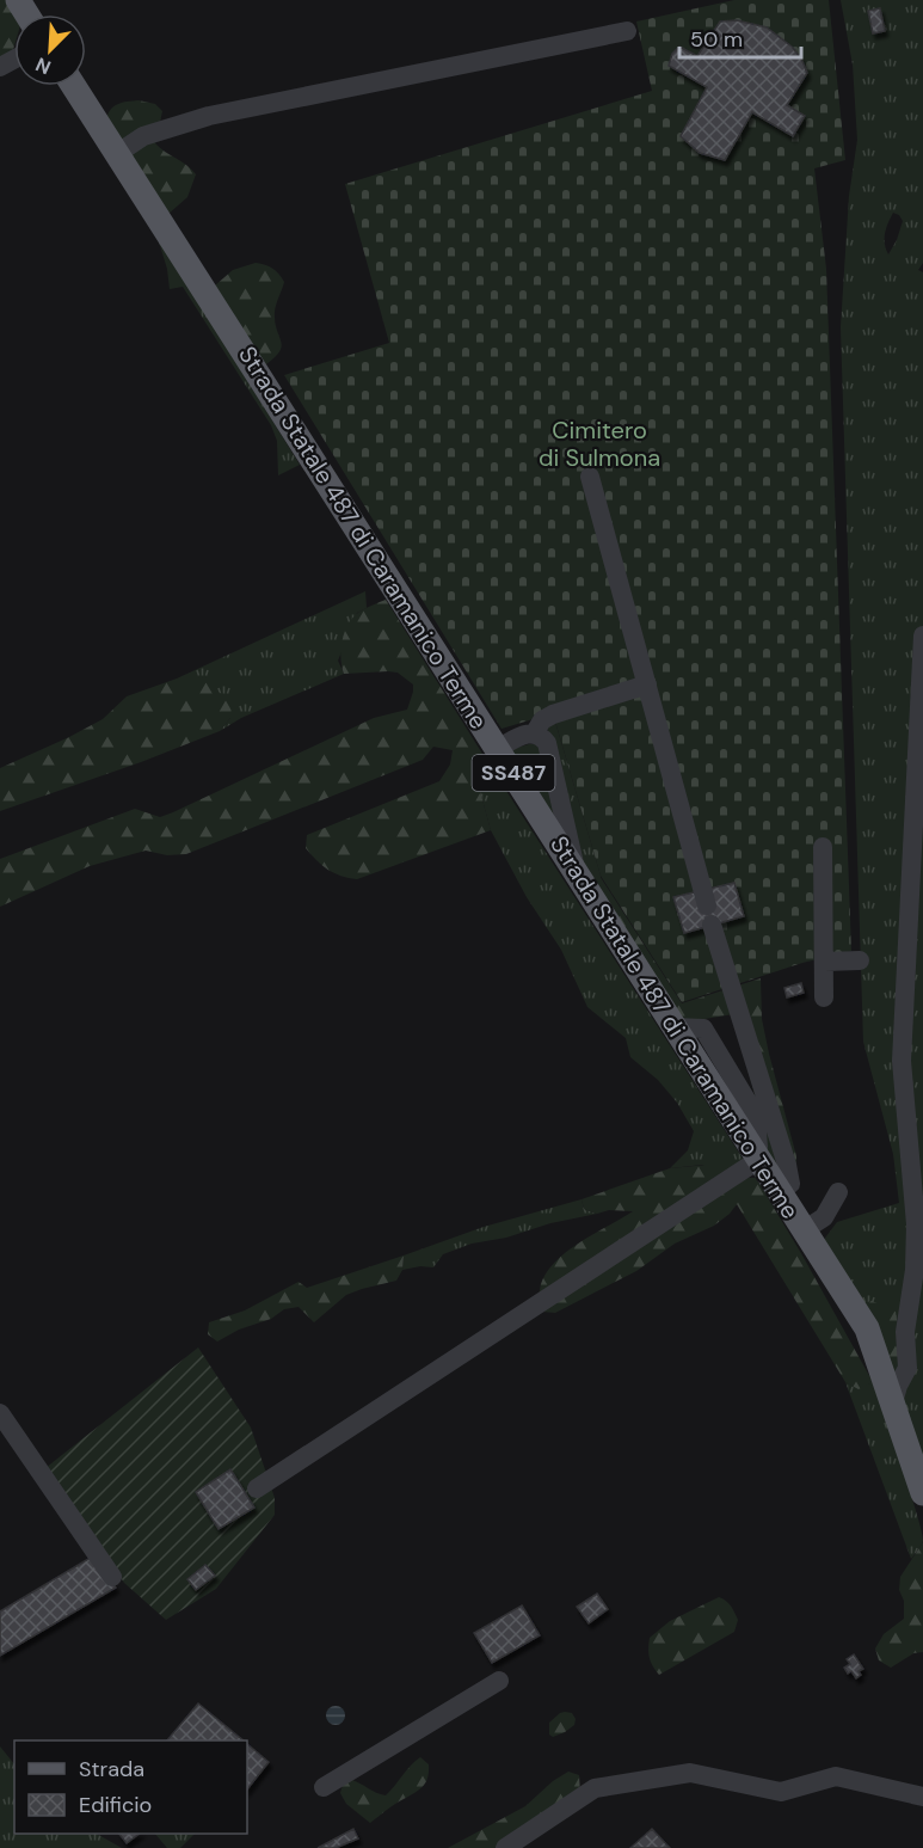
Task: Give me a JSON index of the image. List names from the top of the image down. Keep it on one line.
{"streets":{"main road":["Strada Statale 487 di Caramanico Terme","SS487"]},"parks":["Cimitero di Sulmona"],"legend":["Strada","Edificio"],"scale_bar":"50 m","north":"bottom left"}
